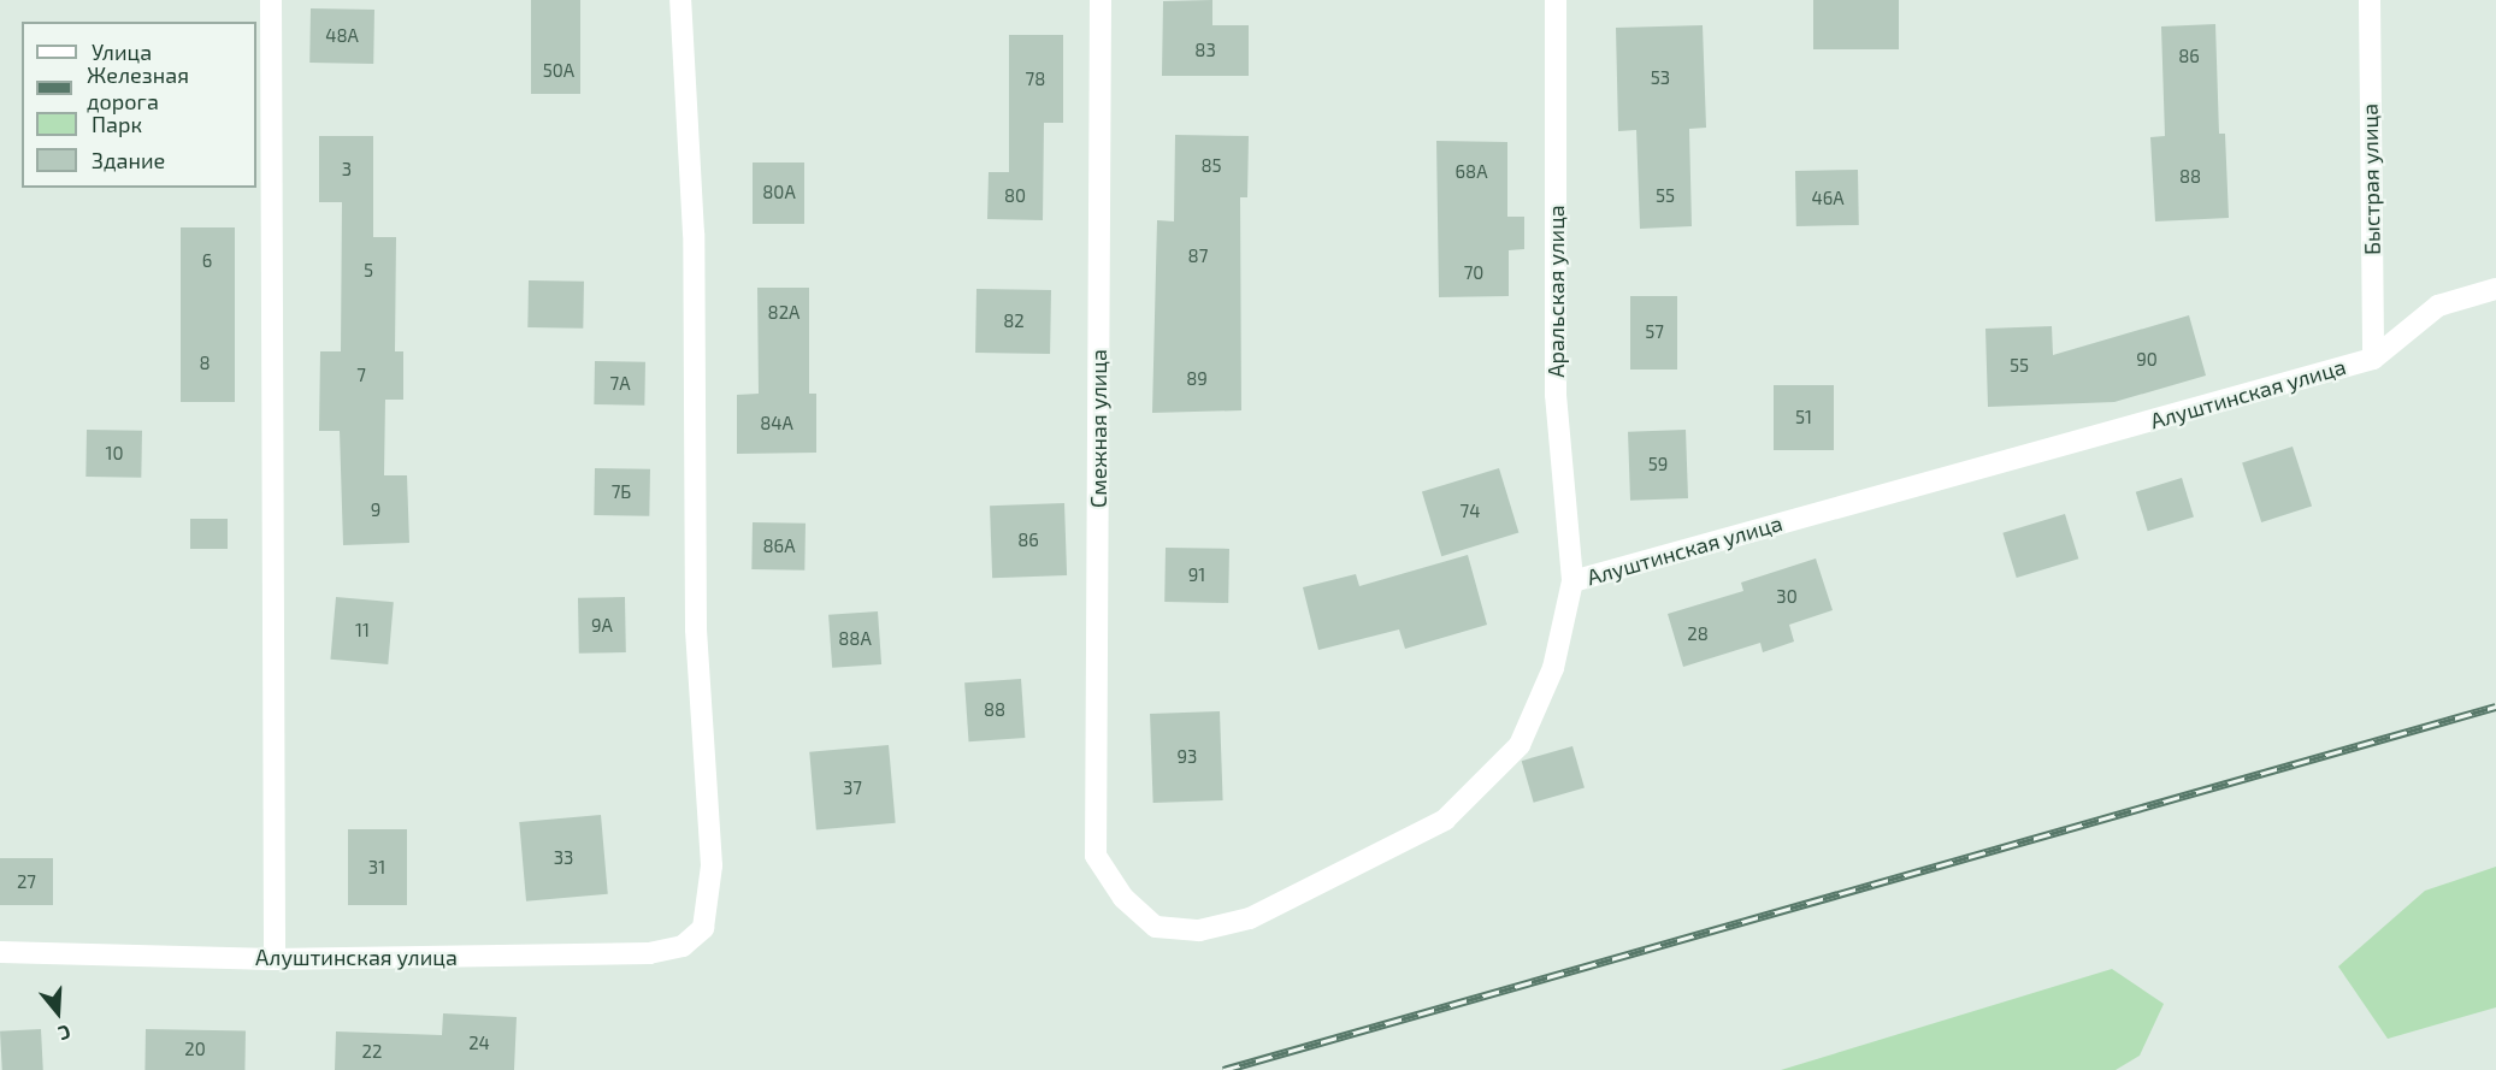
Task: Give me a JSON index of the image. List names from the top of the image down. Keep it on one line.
{"streets":{"street":["Быстрая улица","Аральская улица","Алуштинская улица","Смежная улица"]},"crossings":[["Быстрая улица","Алуштинская улица"],["Аральская улица","Алуштинская улица"],["Алуштинская улица","Смежная улица"]],"house_numbers":["48А","83","86","50А","53","78","85","3","68А","88","80А","80","55","46А","87","6","5","70","82А","82","57","90","8","55","7","89","7А","51","84А","10","59","7Б","9","74","86","86А","91","30","9А","11","28","88А","88","93","37","33","31","27","24","20","22"],"legend":["Улица","Железная дорога","Парк","Здание"],"north":"bottom"}
